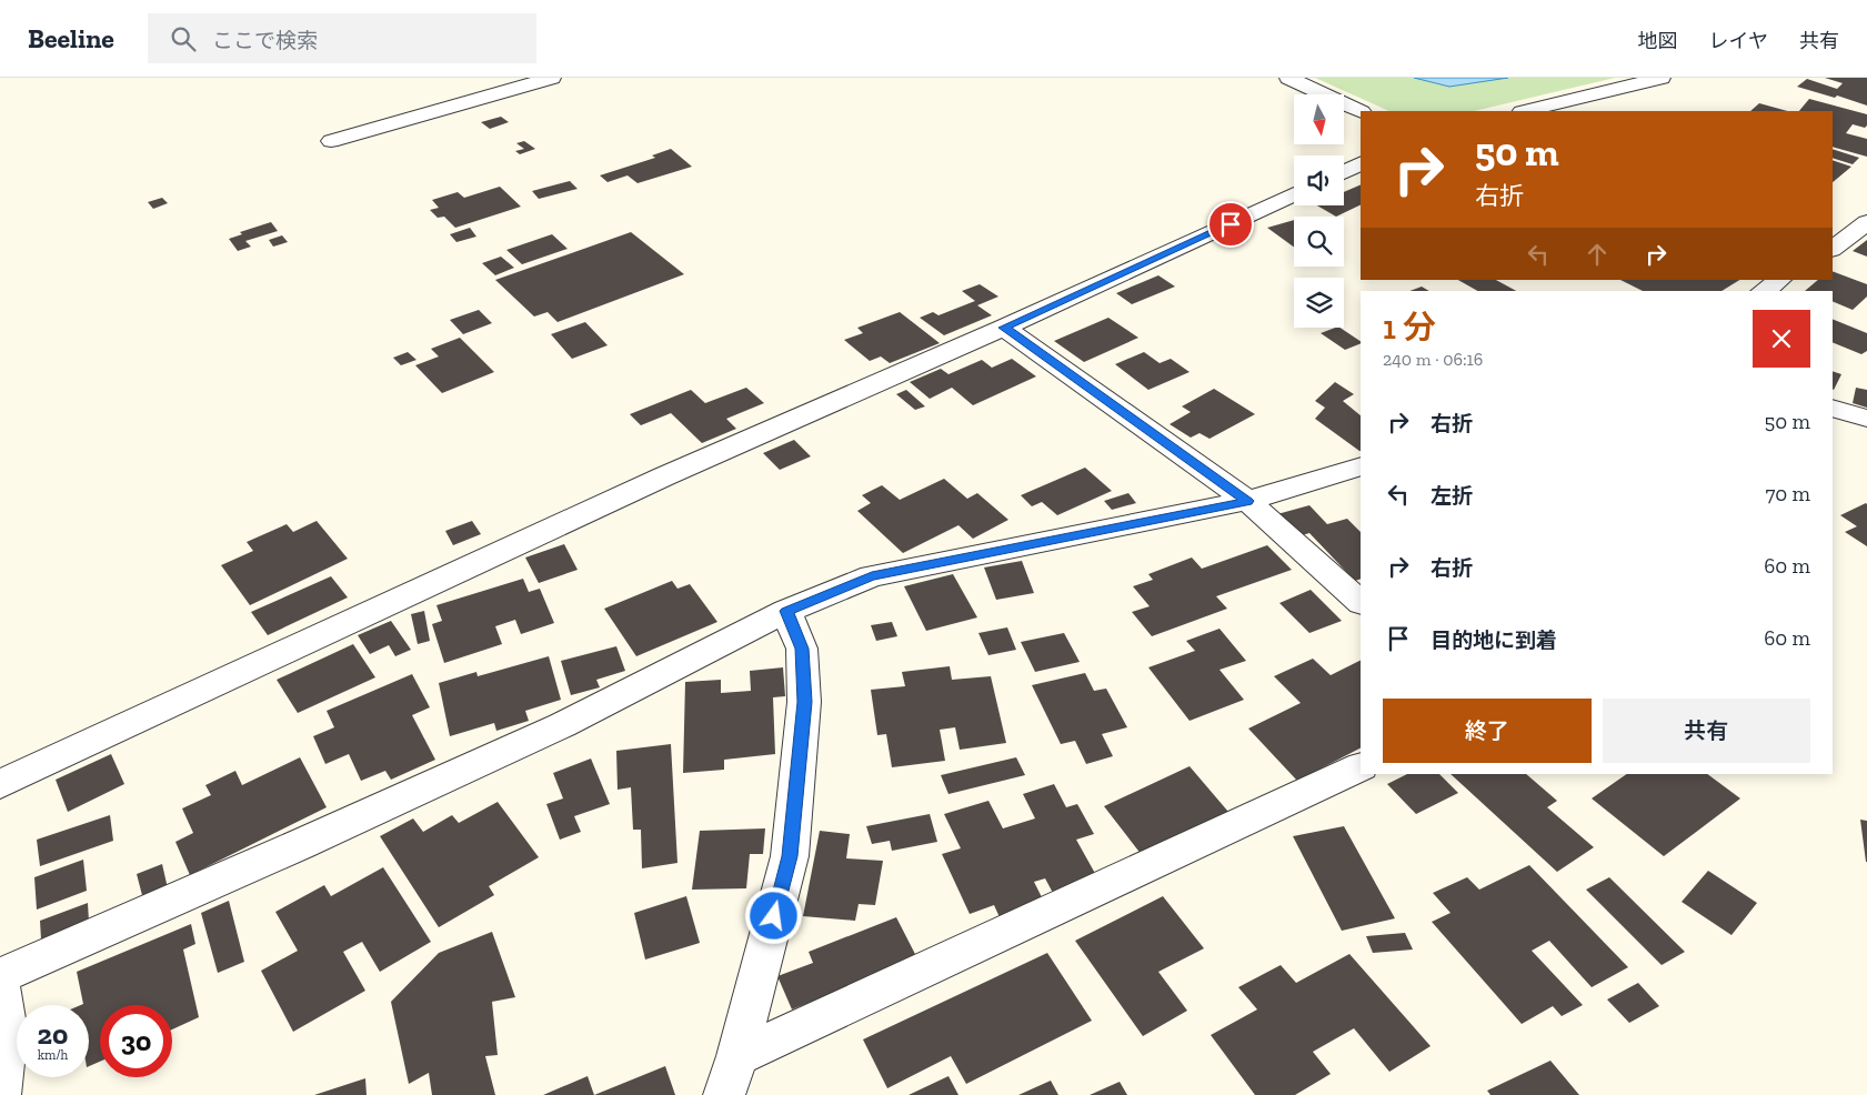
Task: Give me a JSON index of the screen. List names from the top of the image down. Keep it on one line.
{"north":"bottom","page":{"header":"Beeline","search":"ここで検索","nav":["地図","レイヤ","共有"],"turn":["50 m","右折"],"heading":["1 分","240 m · 06:16"],"list":[{"name":"右折","value":"50 m"},{"name":"左折","value":"70 m"},{"name":"右折","value":"60 m"},{"name":"目的地に到着","value":"60 m"}],"buttons":["終了","共有"],"speed":"20 km/h","limit":"30"}}
